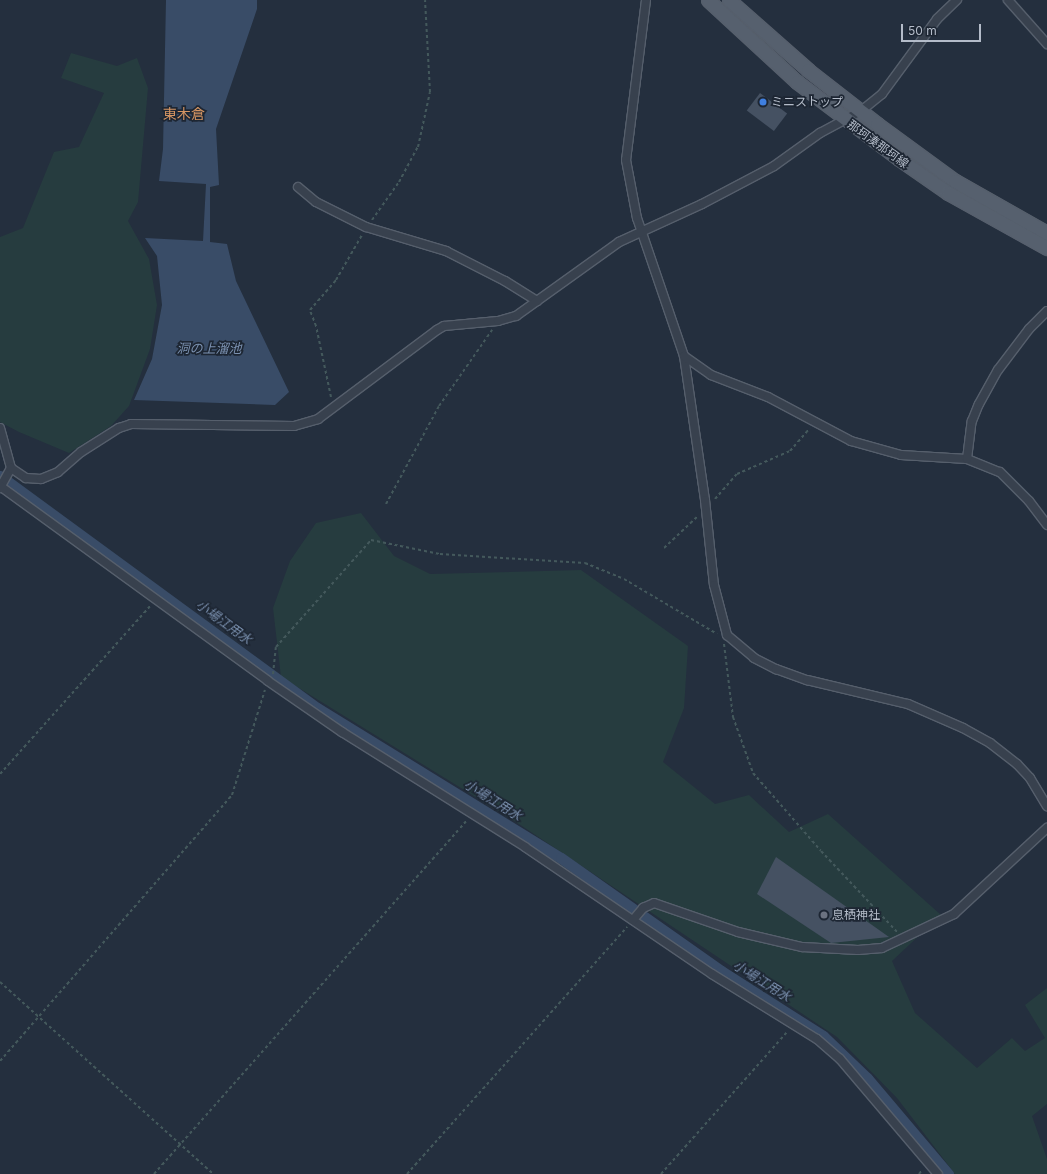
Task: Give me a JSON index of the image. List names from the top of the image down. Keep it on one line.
{"streets":{"main road":["那珂湊那珂線"]},"districts":["東木倉"],"water":["洞の上溜池","小場江用水"],"places":["ミニストップ","息栖神社"],"scale_bar":"50 m"}
